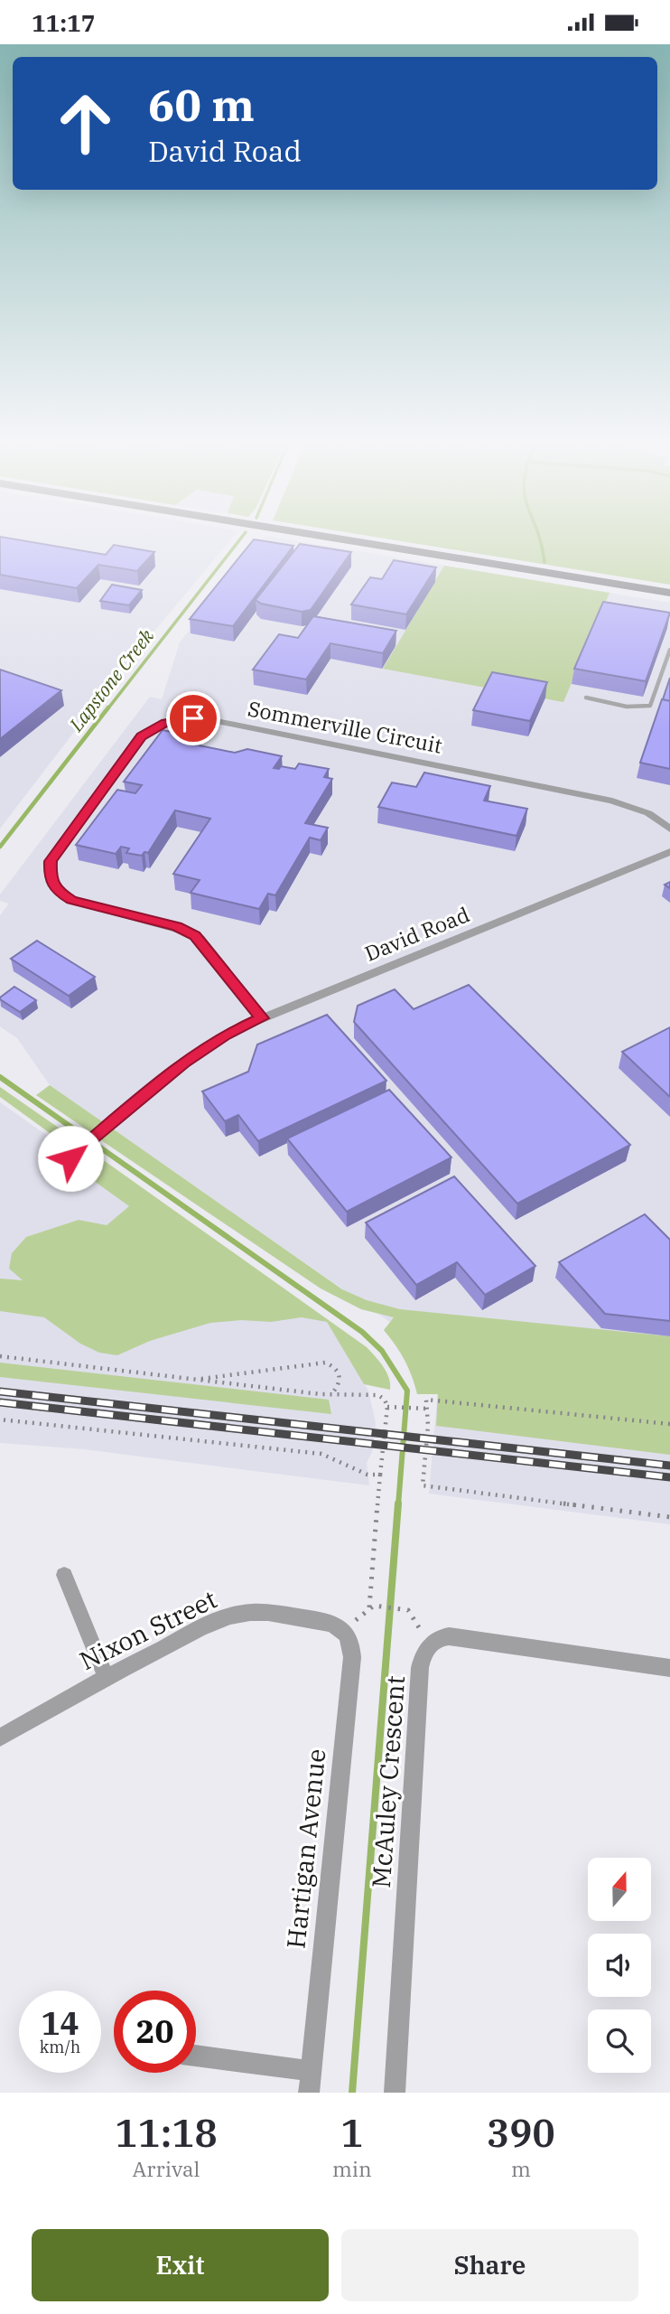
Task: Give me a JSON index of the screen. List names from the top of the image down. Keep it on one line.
{"streets":{"street":["Sommerville Circuit","David Road","Nixon Street","McAuley Crescent","Hartigan Avenue"]},"crossings":[["Sommerville Circuit","David Road"],["Nixon Street","Hartigan Avenue"]],"water":["Lapstone Creek"],"north":"top","page":{"status":"11:17","turn":["60 m","David Road"],"speed":"14 km/h","limit":"20","eta":["11:18","Arrival","1","min","390","m"],"buttons":["Exit","Share"]}}
